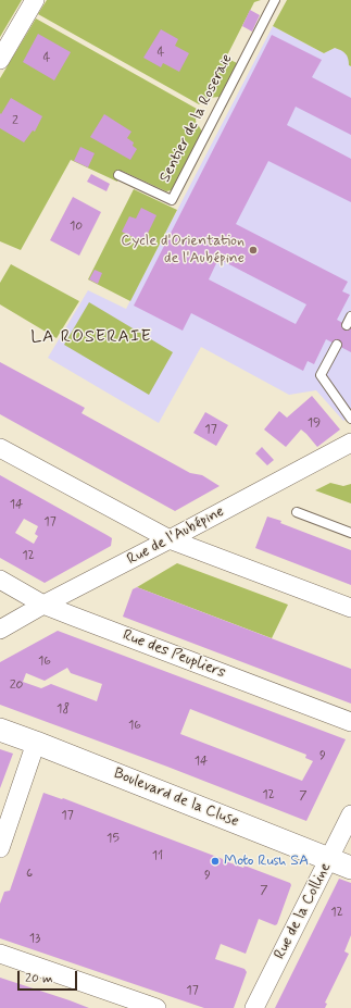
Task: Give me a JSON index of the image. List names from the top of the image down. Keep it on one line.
{"streets":{"street":["Rue de l'Aubépine","Rue des Peupliers","Boulevard de la Cluse","Rue de la Colline"],"lane":["Sentier de la Roseraie"]},"crossings":[["Rue de l'Aubépine","Rue des Peupliers"],["Boulevard de la Cluse","Rue de la Colline"]],"districts":["LA ROSERAIE"],"places":["Cycle d'Orientation de l'Aubépine","Moto Rush SA"],"house_numbers":["4","4","2","10","19","17","14","17","12","16","20","18","16","9","14","12","7","17","15","11","6","9","7","12","13","17"],"scale_bar":"20 m"}
